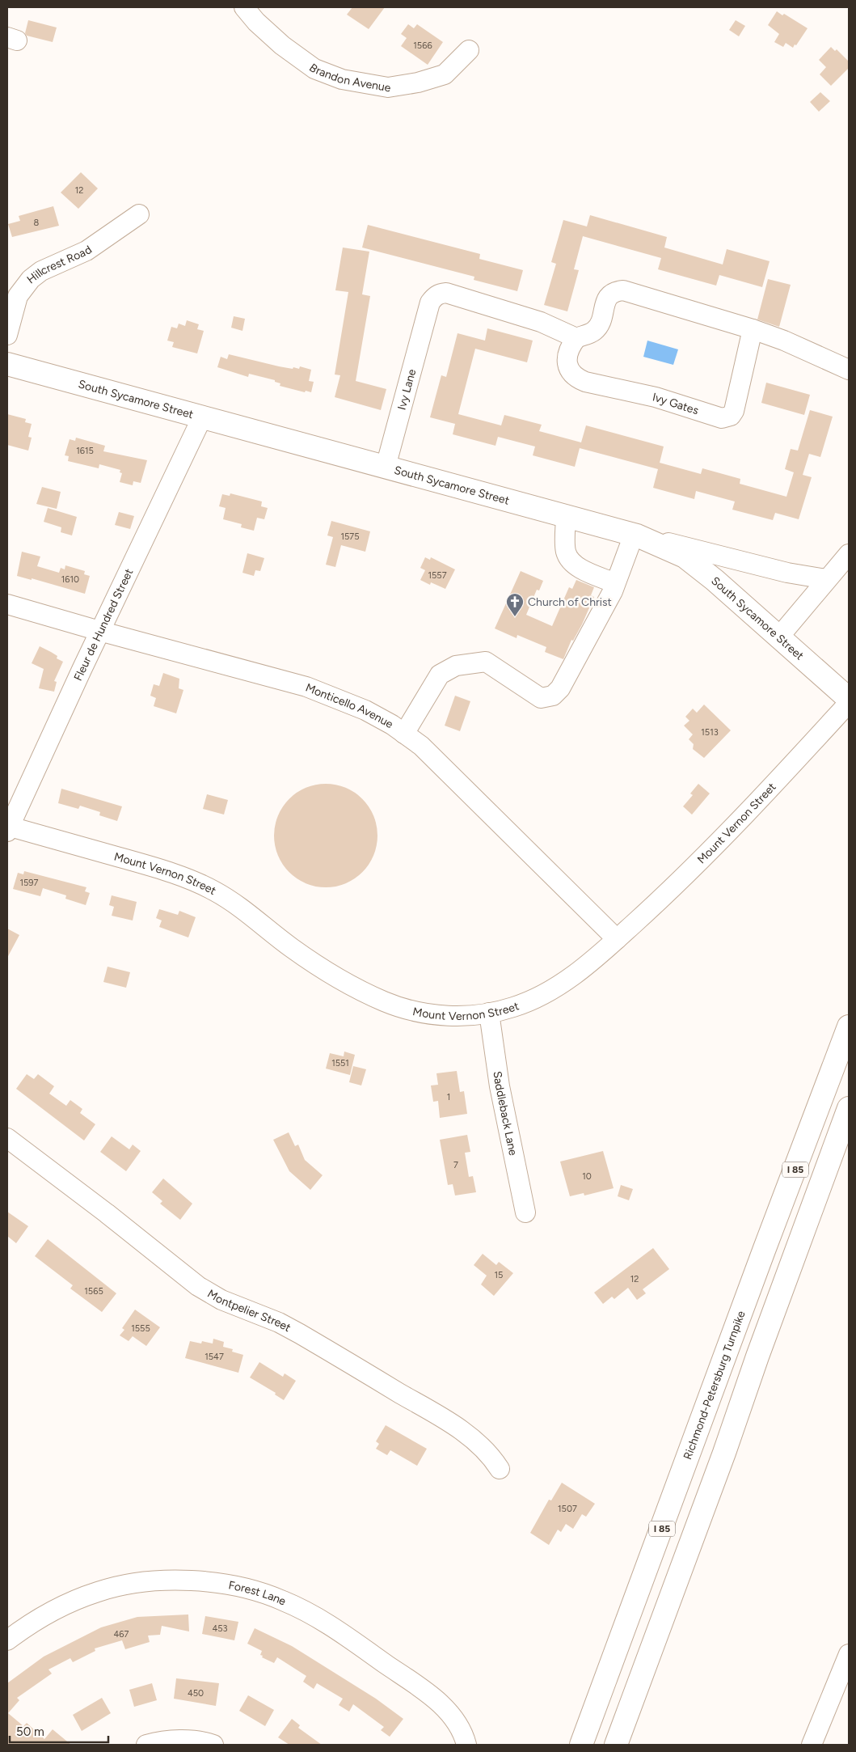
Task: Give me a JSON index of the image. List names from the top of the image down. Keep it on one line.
{"streets":{"main road":["South Sycamore Street","I 85","Richmond-Petersburg Turnpike"],"street":["Brandon Avenue","Hillcrest Road","Ivy Lane","Ivy Gates","Fleur de Hundred Street","Monticello Avenue","Mount Vernon Street","Saddleback Lane","Montpelier Street","Forest Lane"]},"crossings":[["Ivy Lane","South Sycamore Street"],["Ivy Lane","Ivy Gates"],["South Sycamore Street","Fleur de Hundred Street"],["Fleur de Hundred Street","Monticello Avenue"],["Fleur de Hundred Street","Mount Vernon Street"],["Monticello Avenue","Mount Vernon Street"],["Mount Vernon Street","Saddleback Lane"]],"places":{"church":["Church of Christ"]},"house_numbers":["1566","12","8","1615","1575","1557","1610","1513","1597","1551","1","7","10","15","12","1565","1555","1547","1507","453","467","450"],"scale_bar":"50 m"}
